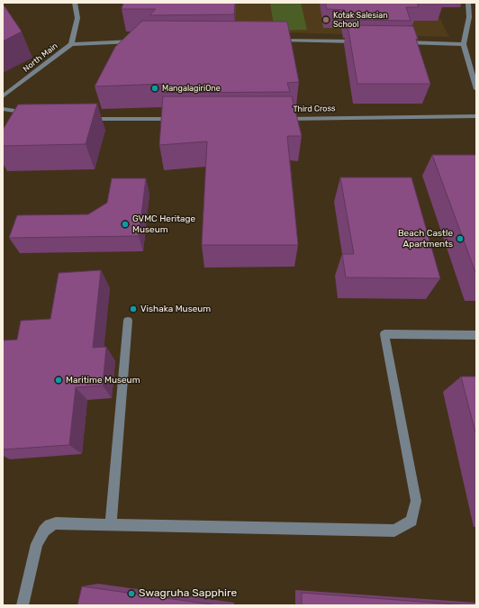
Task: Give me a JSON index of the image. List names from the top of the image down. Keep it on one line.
{"streets":{"street":["North Main","Third Cross"]},"places":["Kotak Salesian School","MangalagiriOne","GVMC Heritage Museum","Beach Castle Apartments","Vishaka Museum","Maritime Museum","Swagruha Sapphire"]}
